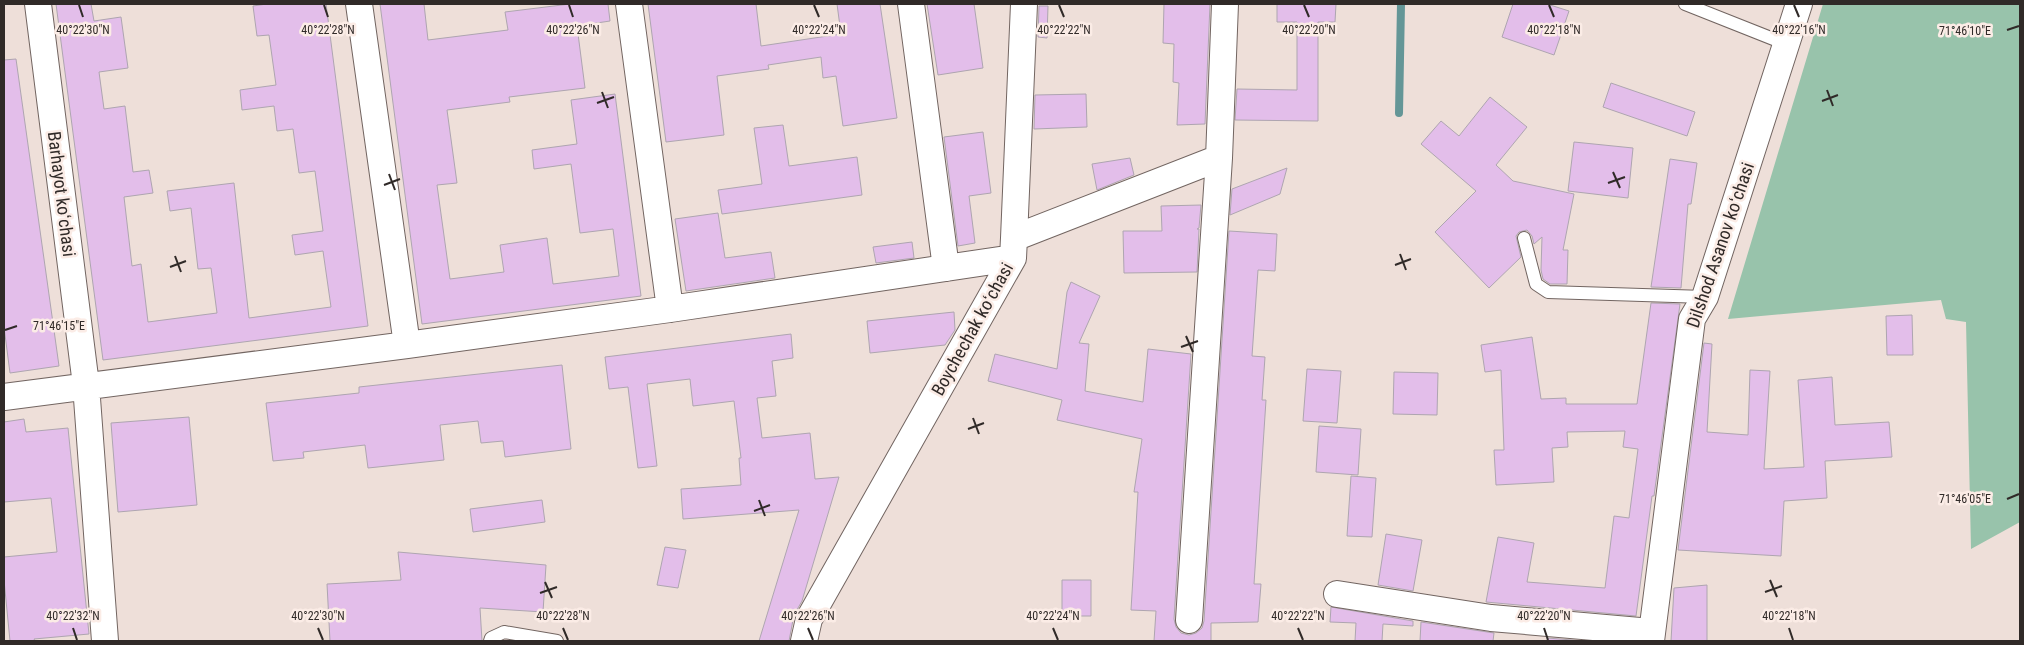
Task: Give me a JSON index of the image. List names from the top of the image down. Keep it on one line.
{"streets":{"street":["Barhayot koʻchasi","Dilshod Asanov koʻchasi","Boychechak koʻchasi"]},"coordinates":["40°22'30\"N","40°22'28\"N","40°22'26\"N","40°22'24\"N","40°22'22\"N","40°22'20\"N","40°22'18\"N","40°22'16\"N","71°46'10\"E","71°46'15\"E","71°46'05\"E","40°22'32\"N"]}
